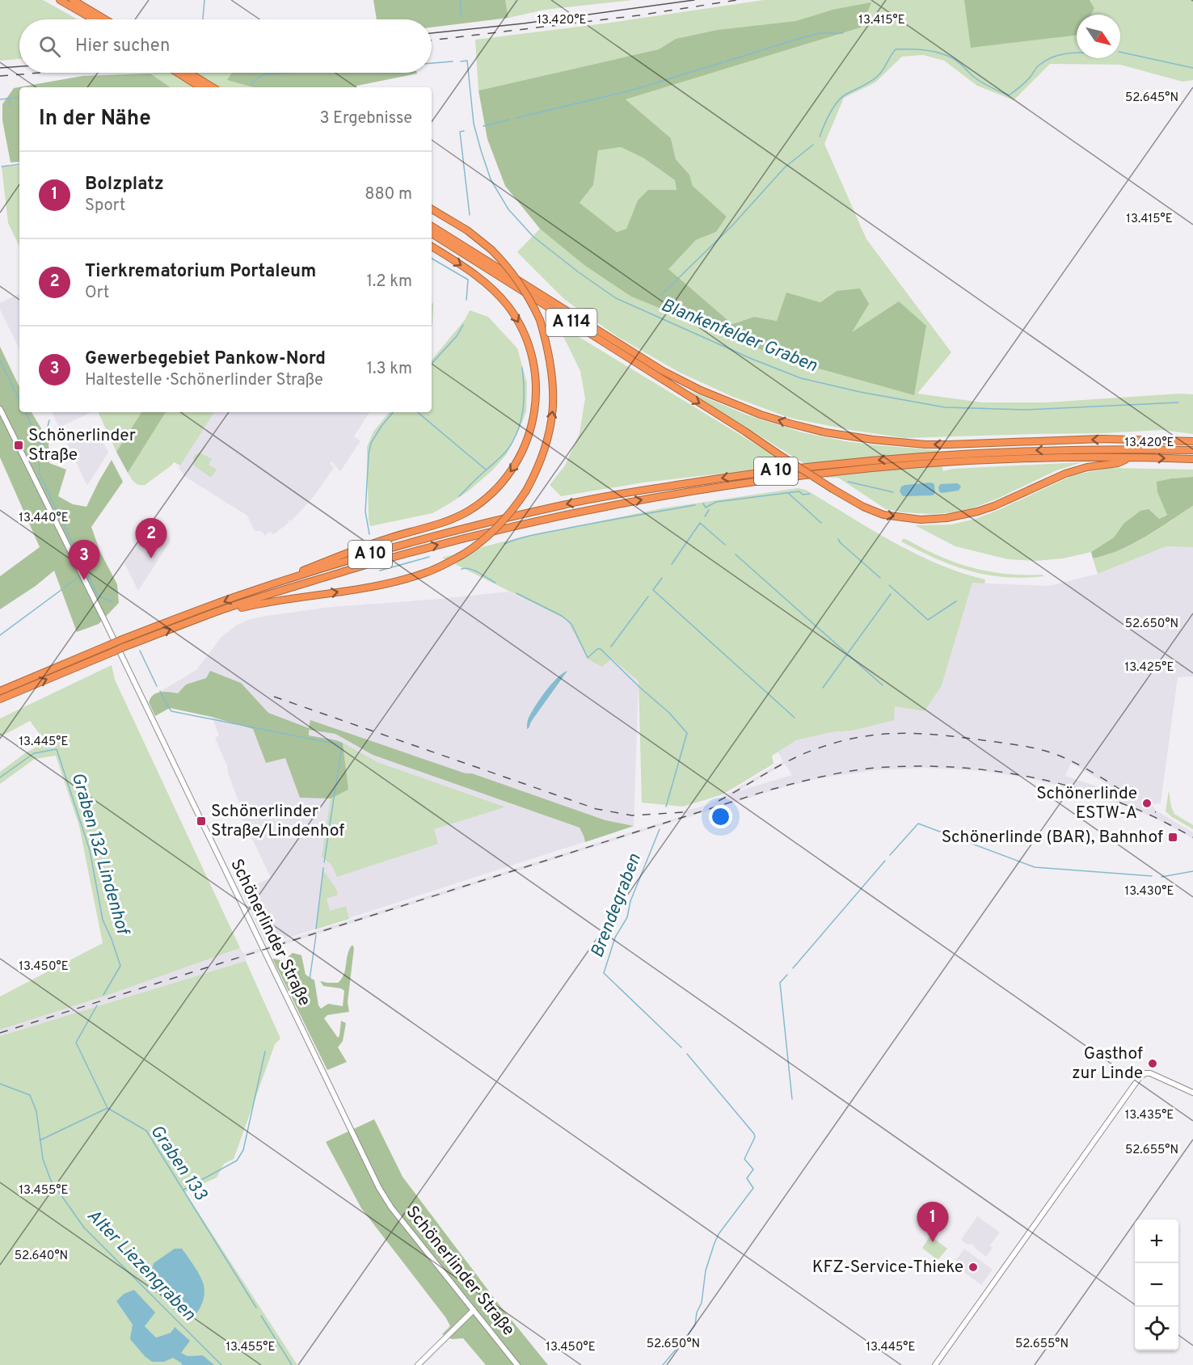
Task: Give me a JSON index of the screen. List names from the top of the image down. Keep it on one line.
{"streets":{"highway":["A 114","A 10"],"main road":["Schönerlinder Straße"]},"water":["Blankenfelder Graben","Graben 132 Lindenhof","Brendegraben","Graben 133","Alter Liezengraben"],"places":{"transit":["Schönerlinder Straße","Schönerlinder Straße/Lindenhof","Schönerlinde (BAR), Bahnhof"],"other":["Schönerlinde ESTW-A","Gasthof zur Linde","KFZ-Service-Thieke"]},"north":"bottom right","page":{"search":"Hier suchen","heading":["In der Nähe","3 Ergebnisse"],"list":[{"mark":"1","name":"Bolzplatz","note":"Sport","value":"880 m"},{"mark":"2","name":"Tierkrematorium Portaleum","note":"Ort","value":"1.2 km"},{"mark":"3","name":"Gewerbegebiet Pankow-Nord","note":"Haltestelle · Schönerlinder Straße","value":"1.3 km"}],"pins":["2","3","1"],"map_buttons":["+","−"]},"coordinates":["13.420°E","13.415°E","52.645°N","13.440°E","52.650°N","13.425°E","13.445°E","13.430°E","13.450°E","13.435°E","52.655°N","13.455°E","52.640°N"]}
